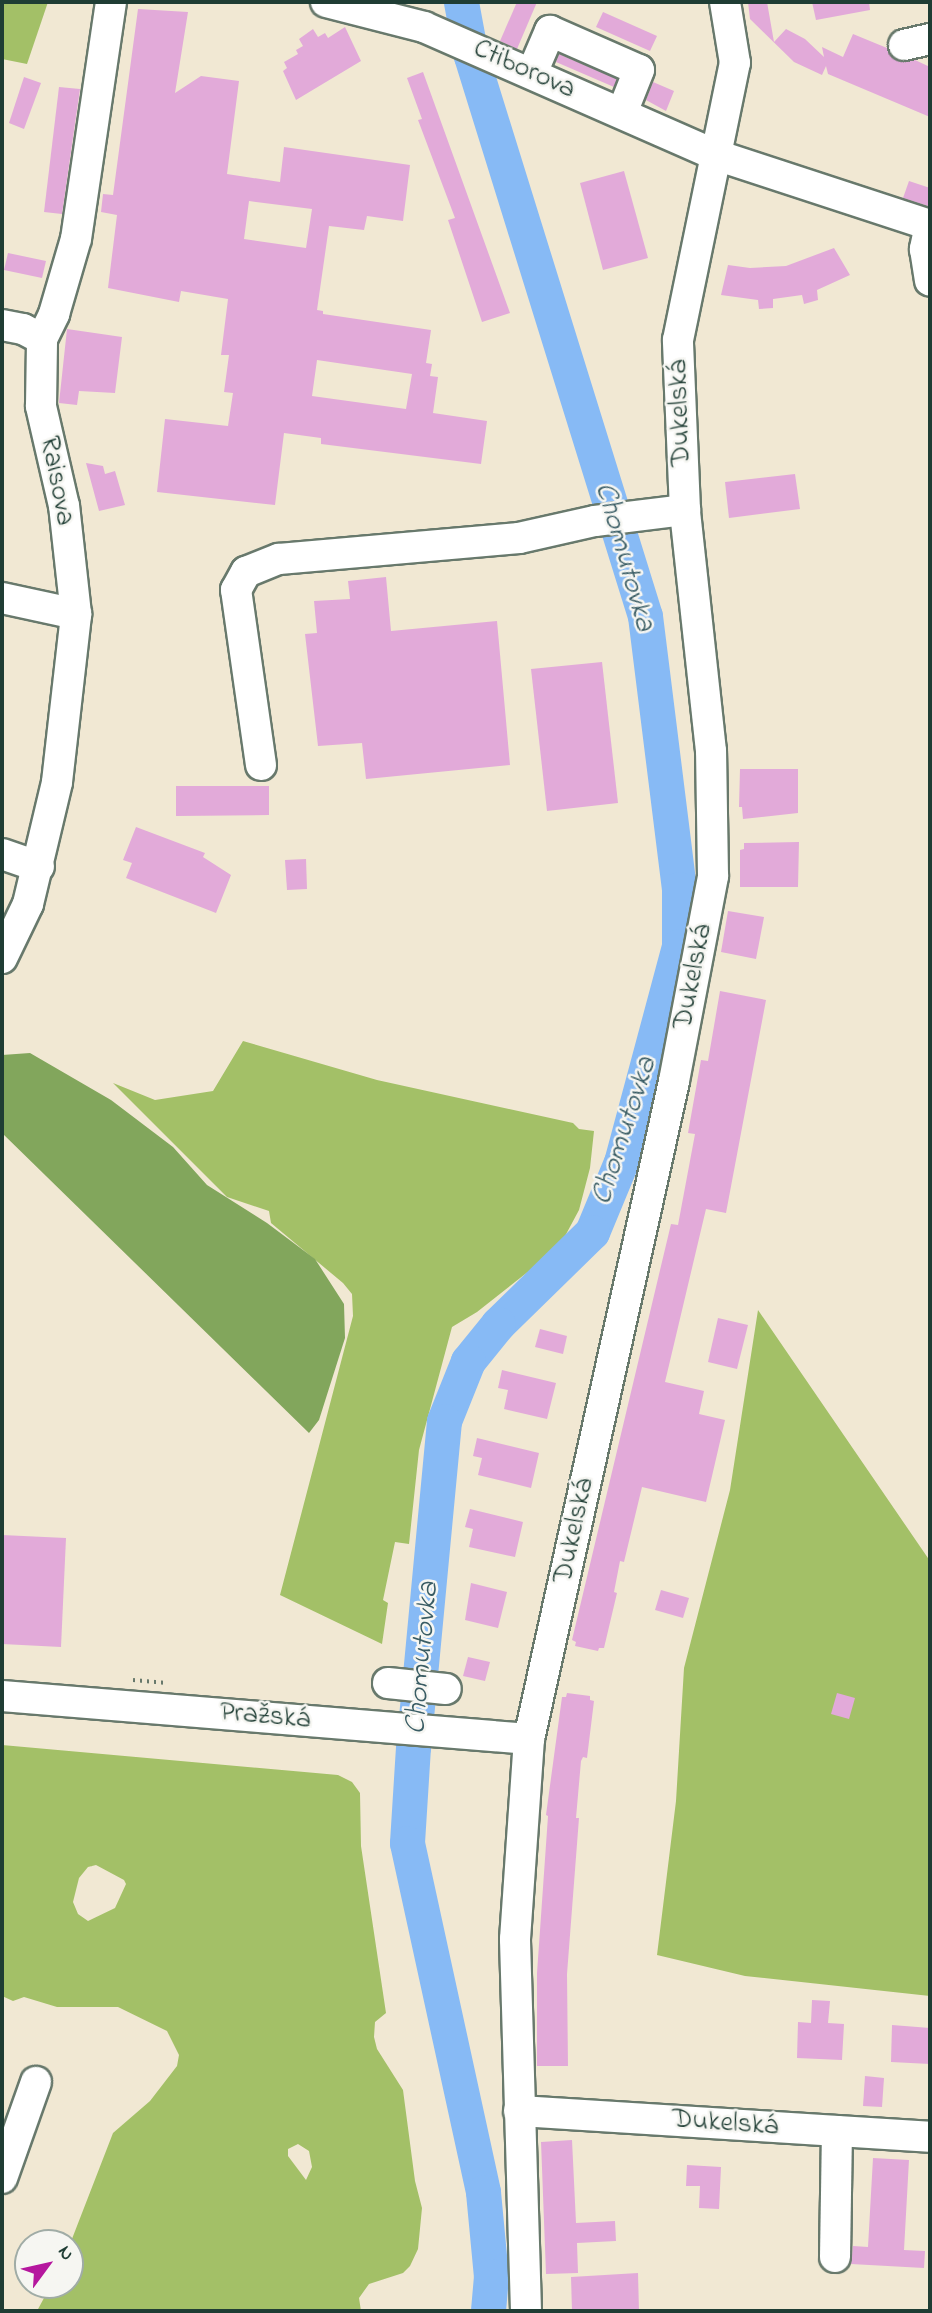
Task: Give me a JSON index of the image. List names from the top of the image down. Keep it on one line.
{"streets":{"street":["Ctiborova","Dukelská","Raisova","Pražská"]},"crossings":[["Ctiborova","Dukelská"],["Dukelská","Pražská"]],"water":["Chomutovka"],"north":"top right"}
